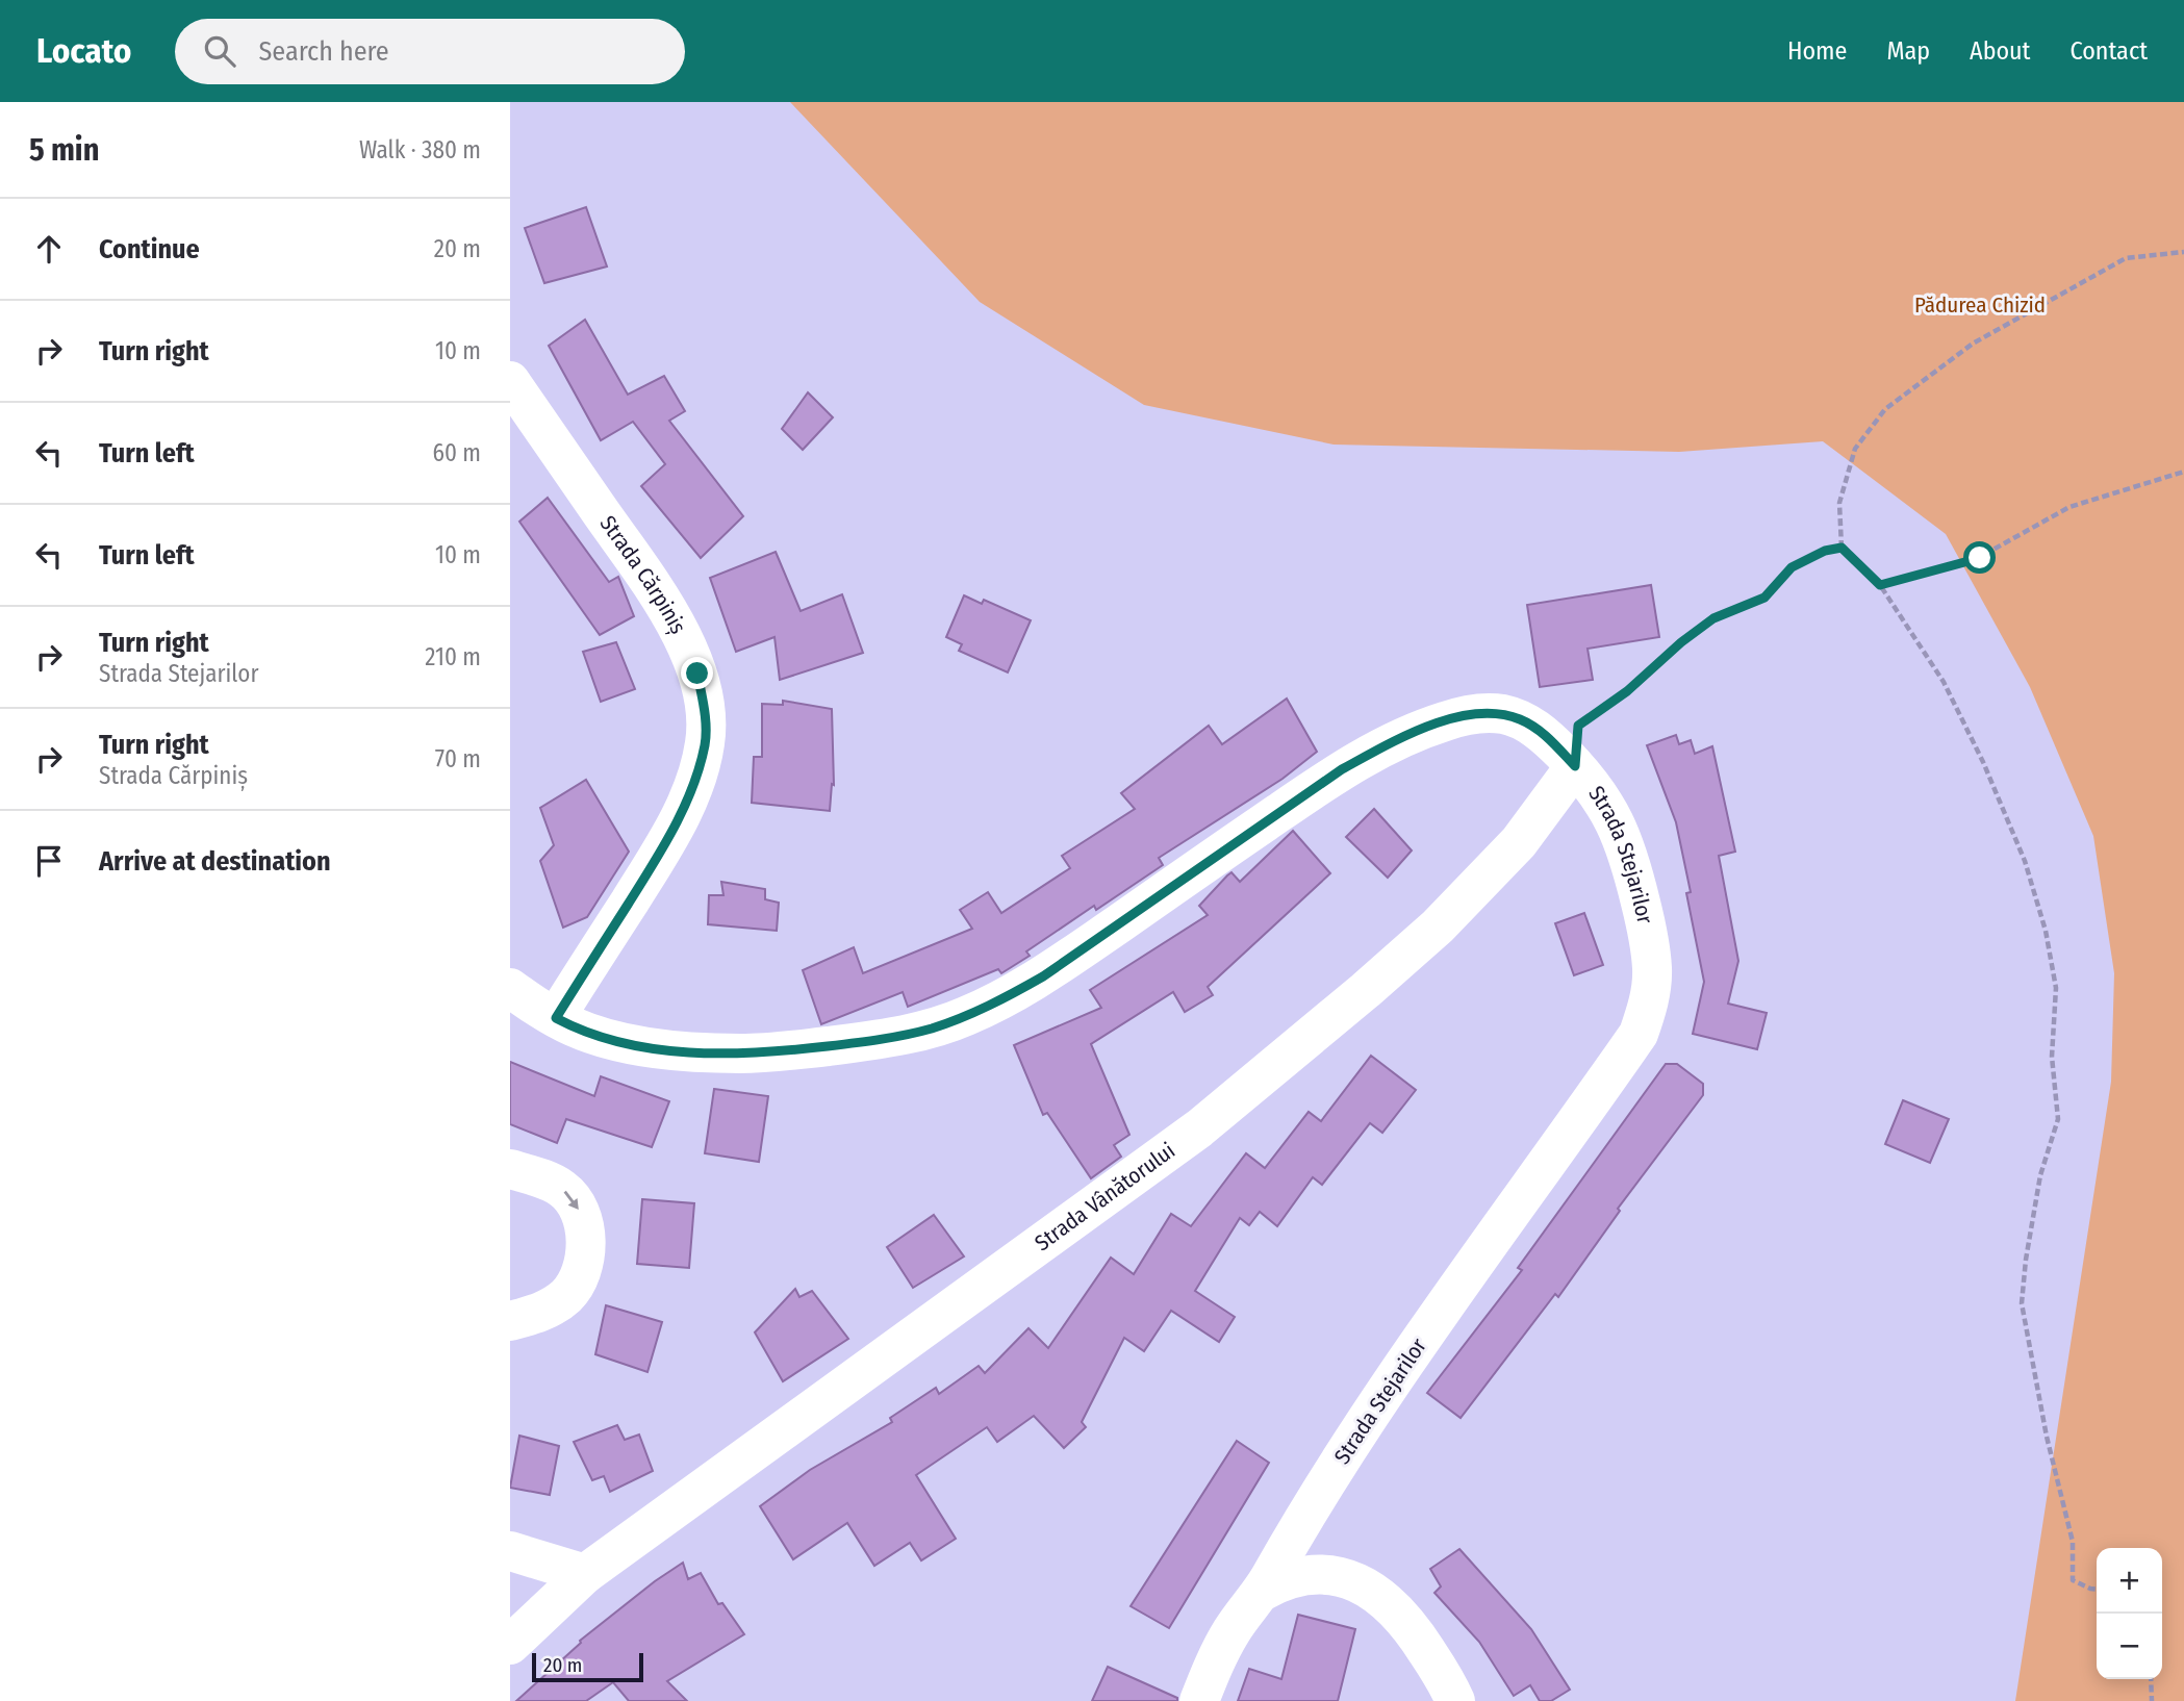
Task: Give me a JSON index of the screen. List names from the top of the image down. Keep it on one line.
{"streets":{"street":["Strada Cărpiniș","Strada Stejarilor","Strada Vânătorului"]},"crossings":[["Strada Cărpiniș","Strada Stejarilor"],["Strada Stejarilor","Strada Vânătorului"]],"parks":["Pădurea Chizid"],"scale_bar":"20 m","page":{"header":"Locato","search":"Search here","nav":["Home","Map","About","Contact"],"heading":["5 min","Walk · 380 m"],"list":[["Continue","20 m"],["Turn right","10 m"],["Turn left","60 m"],["Turn left","10 m"],["Turn right","Strada Stejarilor","210 m"],["Turn right","Strada Cărpiniș","70 m"],"Arrive at destination"],"map_buttons":["+","−"],"scale":"20 m"}}
